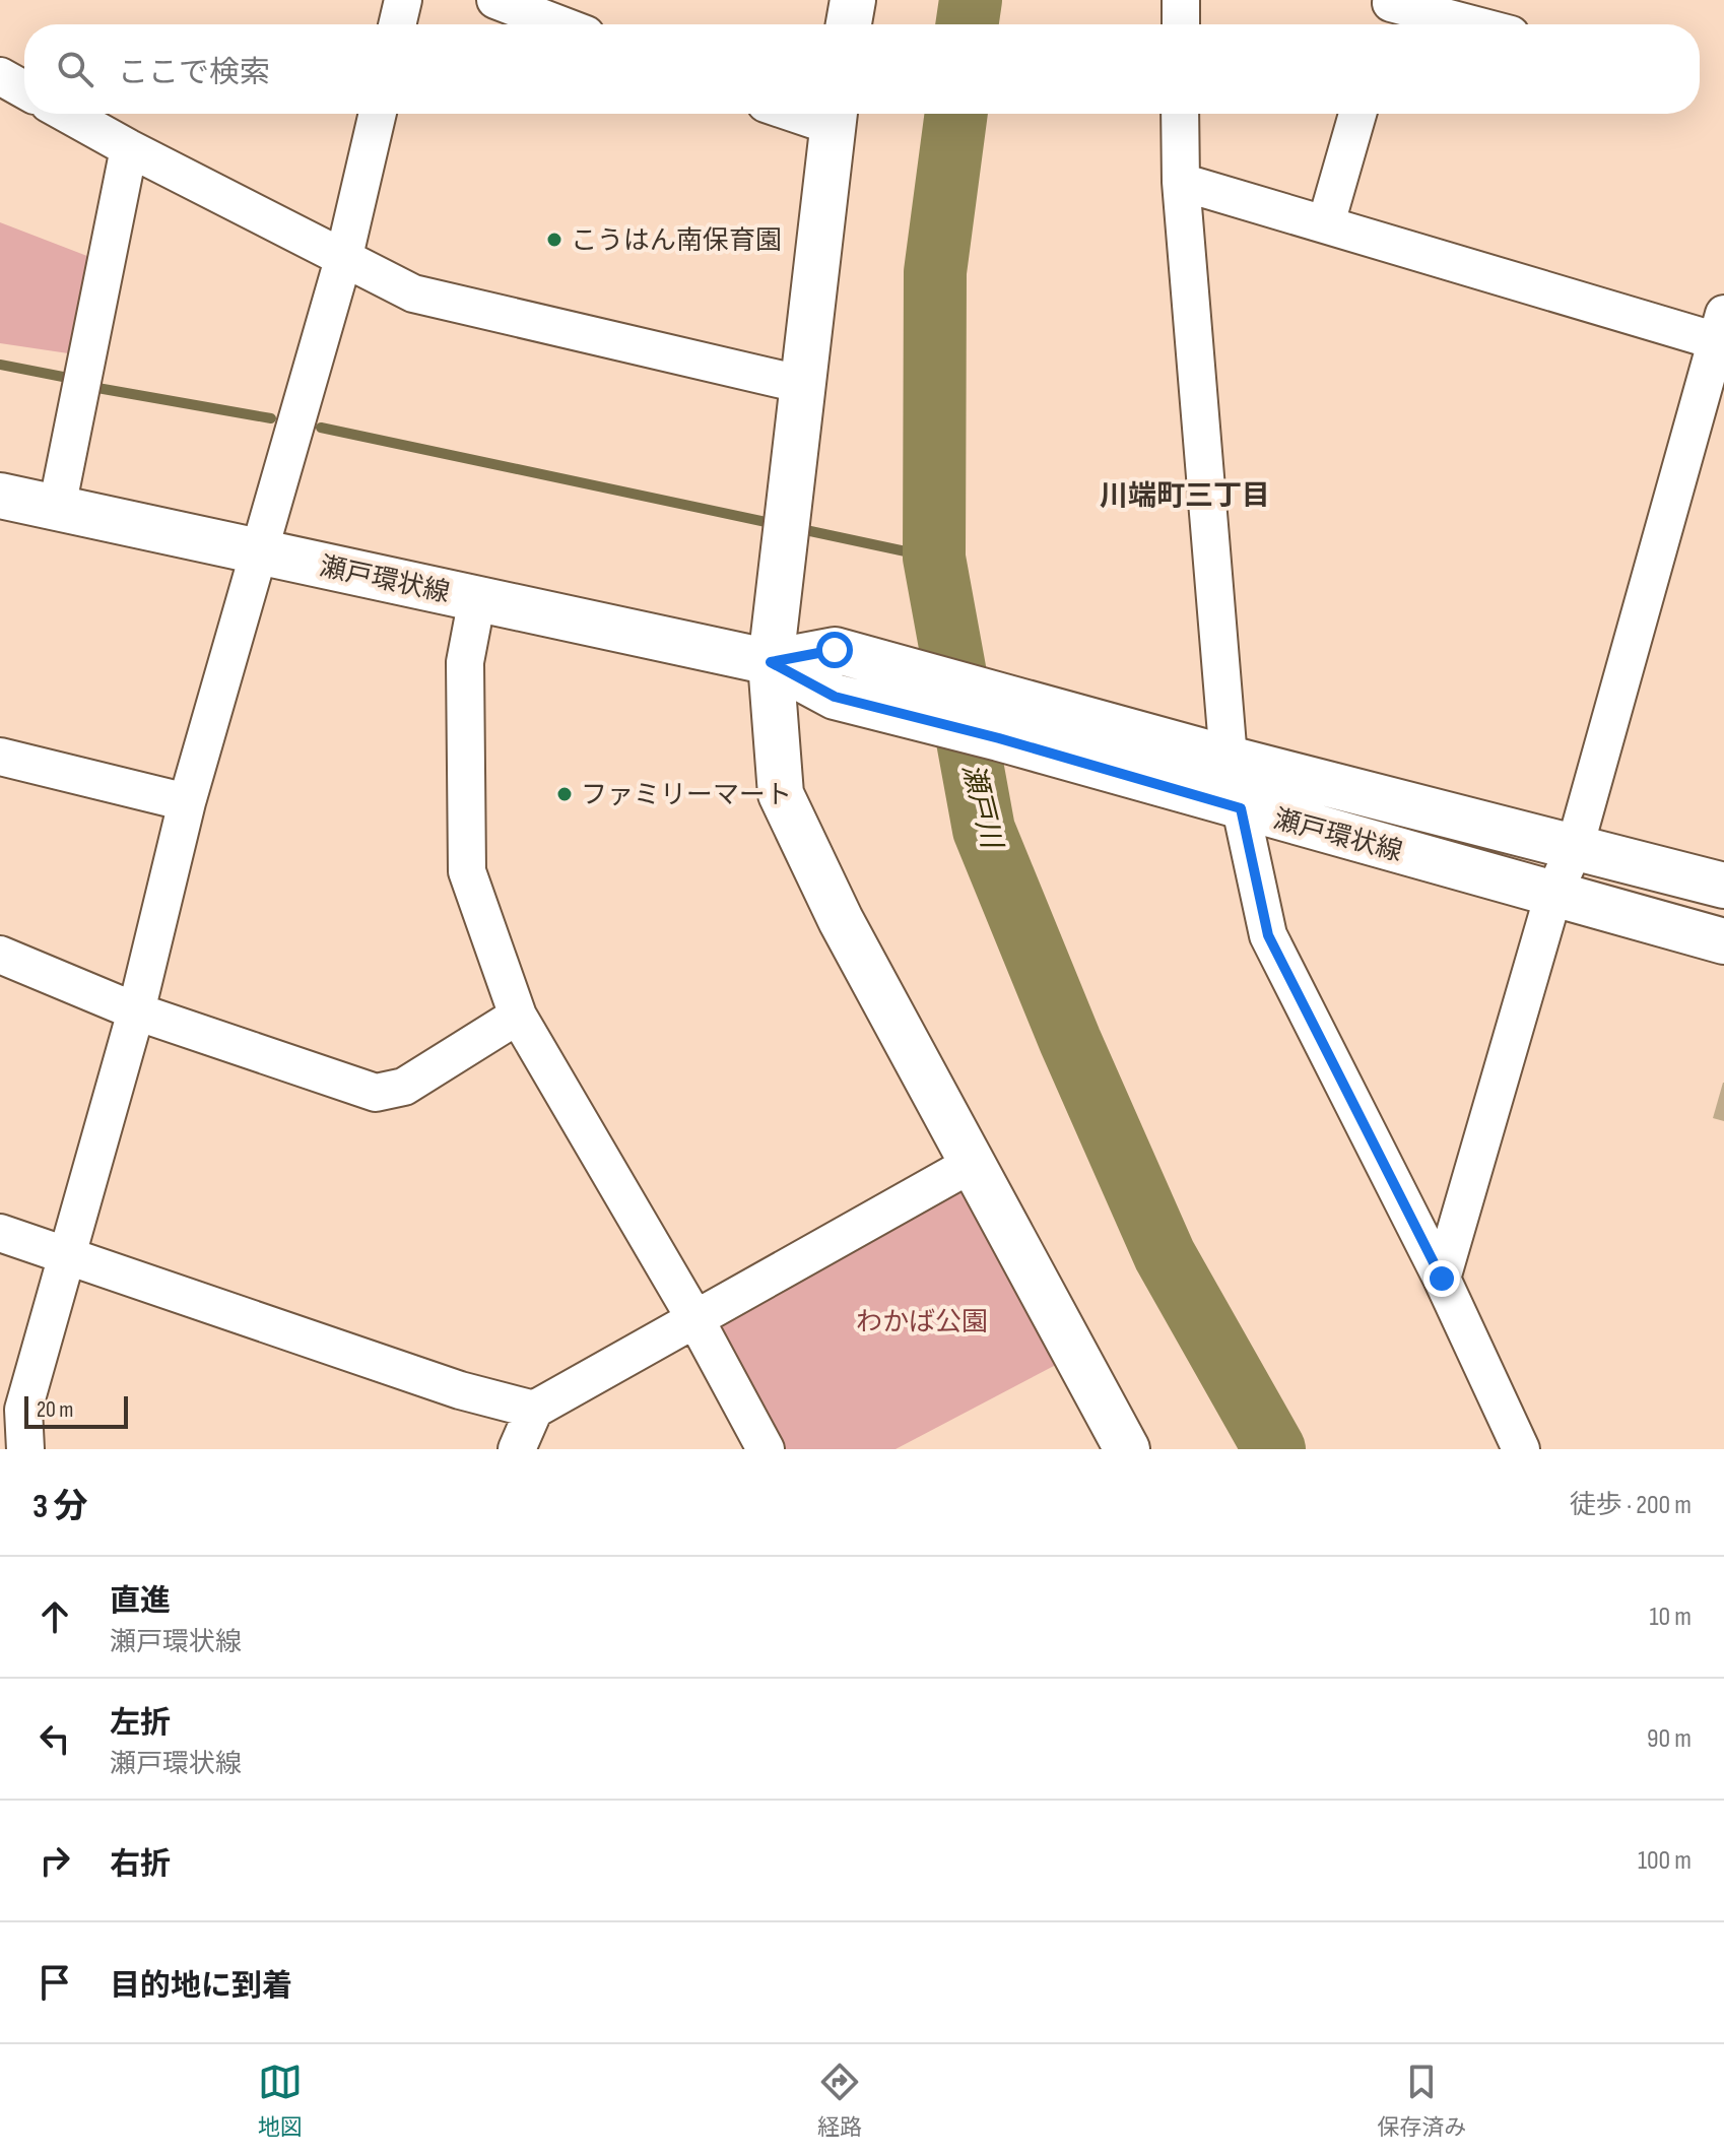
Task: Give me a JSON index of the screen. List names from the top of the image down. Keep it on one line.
{"streets":{"main road":["瀬戸環状線"]},"districts":["川端町三丁目"],"water":["瀬戸川"],"parks":["わかば公園"],"places":["こうはん南保育園","ファミリーマート"],"scale_bar":"20 m","page":{"search":"ここで検索","scale":"20 m","heading":["3 分","徒歩 · 200 m"],"list":[["直進","瀬戸環状線","10 m"],["左折","瀬戸環状線","90 m"],["右折","100 m"],"目的地に到着"],"nav":["地図","経路","保存済み"]}}
